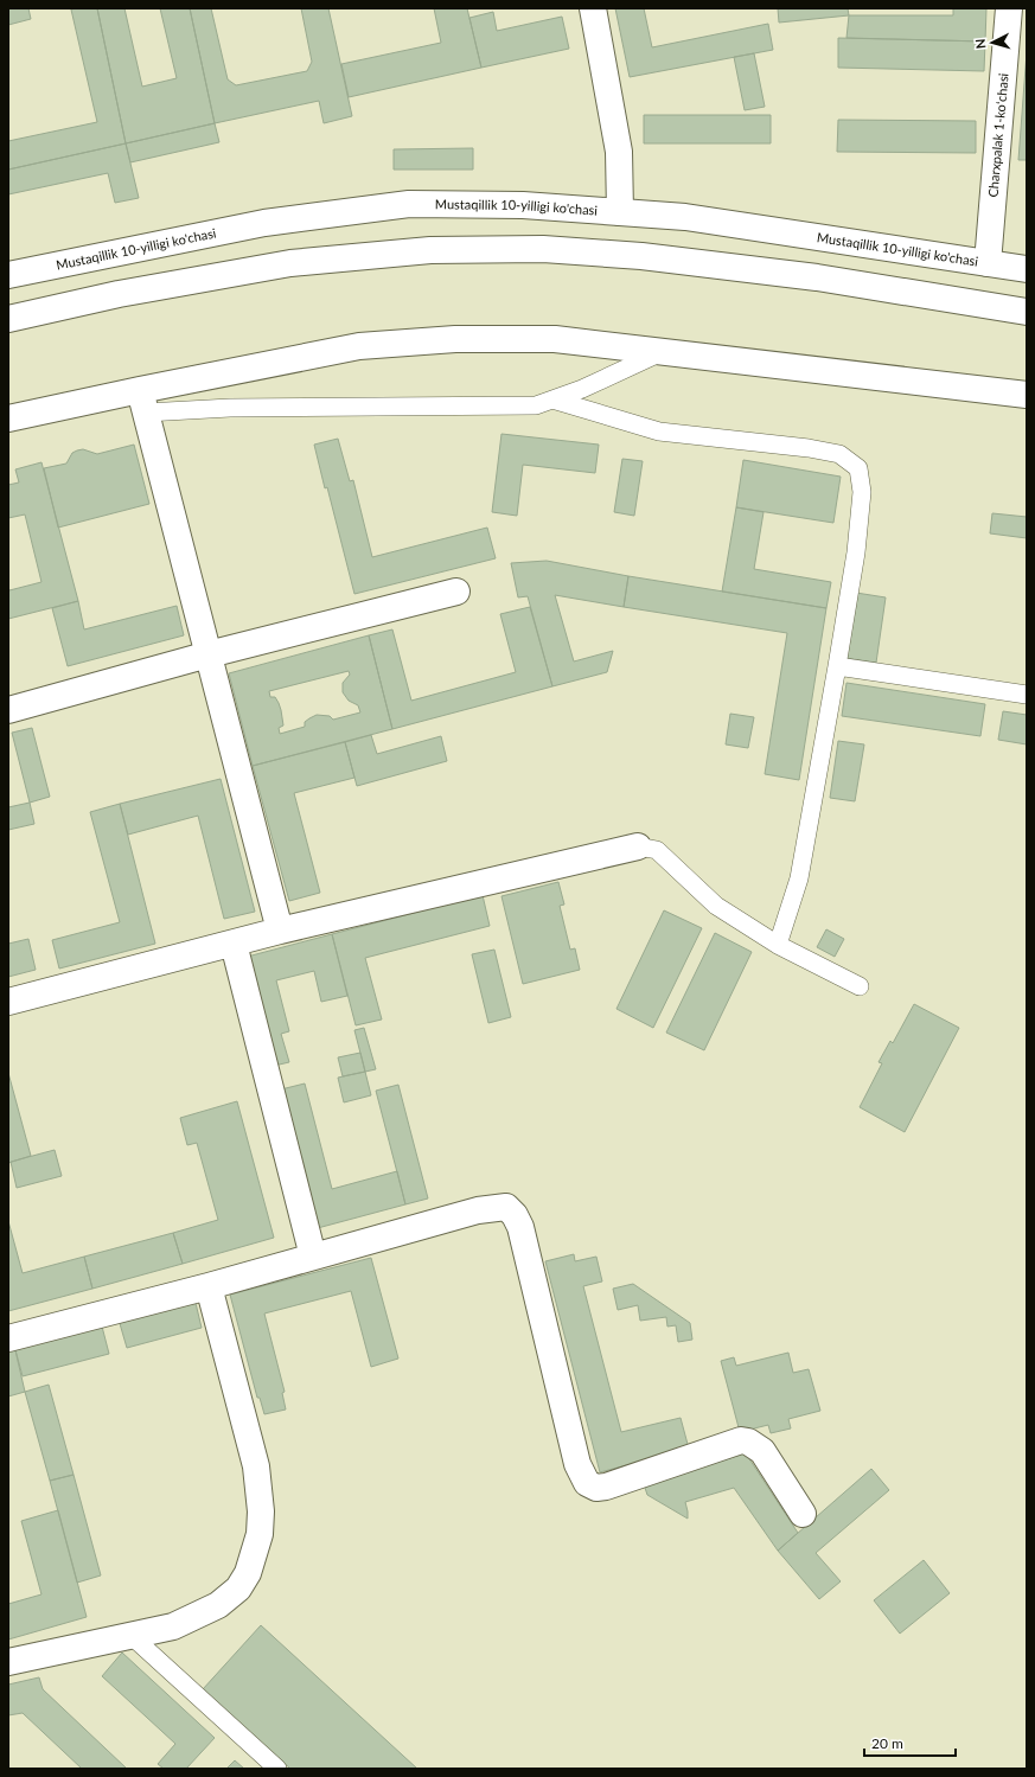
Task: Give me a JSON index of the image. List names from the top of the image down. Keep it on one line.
{"streets":{"street":["Charxpalak 1-koʻchasi","Mustaqillik 10-yilligi ko'chasi"]},"crossings":[["Charxpalak 1-koʻchasi","Mustaqillik 10-yilligi ko'chasi"]],"scale_bar":"20 m","north":"left"}
